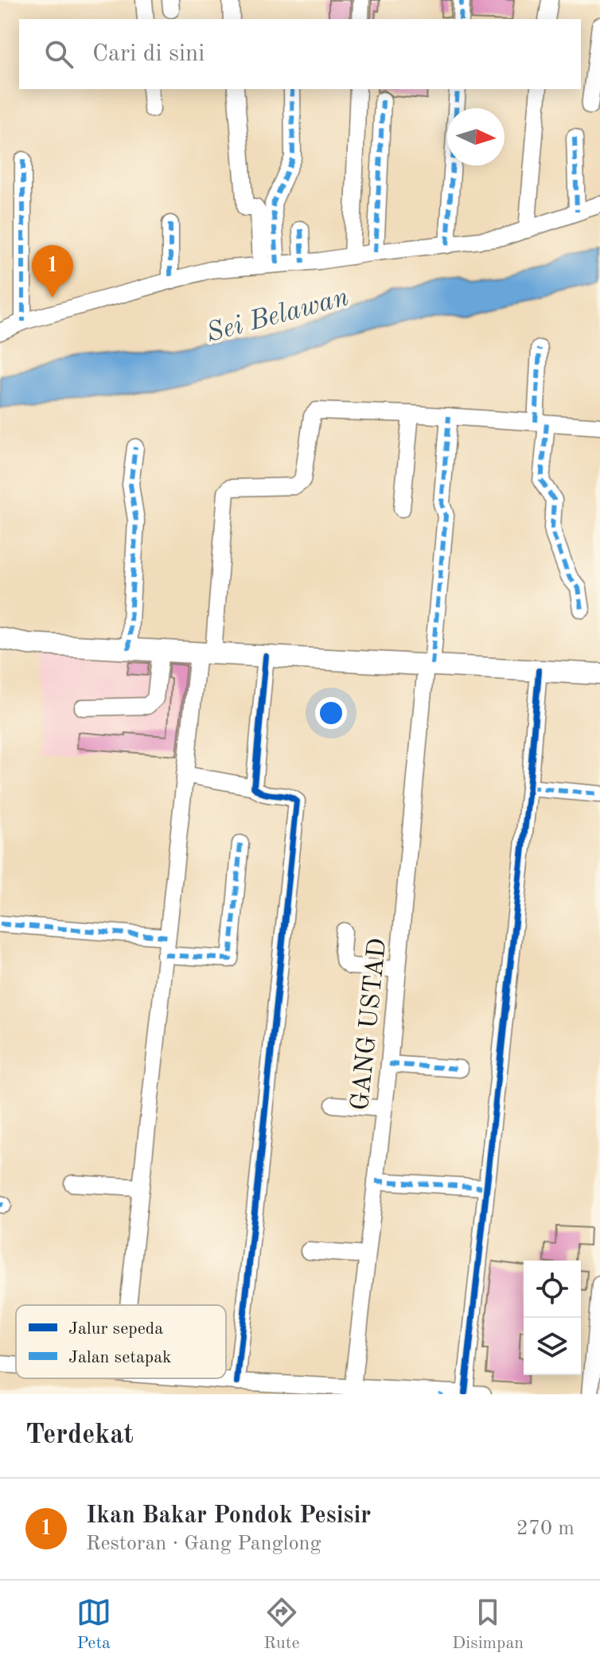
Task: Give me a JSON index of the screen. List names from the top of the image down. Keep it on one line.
{"streets":{"street":["GANG USTAD"]},"water":["Sei Belawan"],"legend":["Jalur sepeda","Jalan setapak"],"north":"right","page":{"search":"Cari di sini","pins":"1","heading":"Terdekat","list":[{"mark":"1","name":"Ikan Bakar Pondok Pesisir","note":"Restoran · Gang Panglong","value":"270 m"}],"nav":["Peta","Rute","Disimpan"]}}
